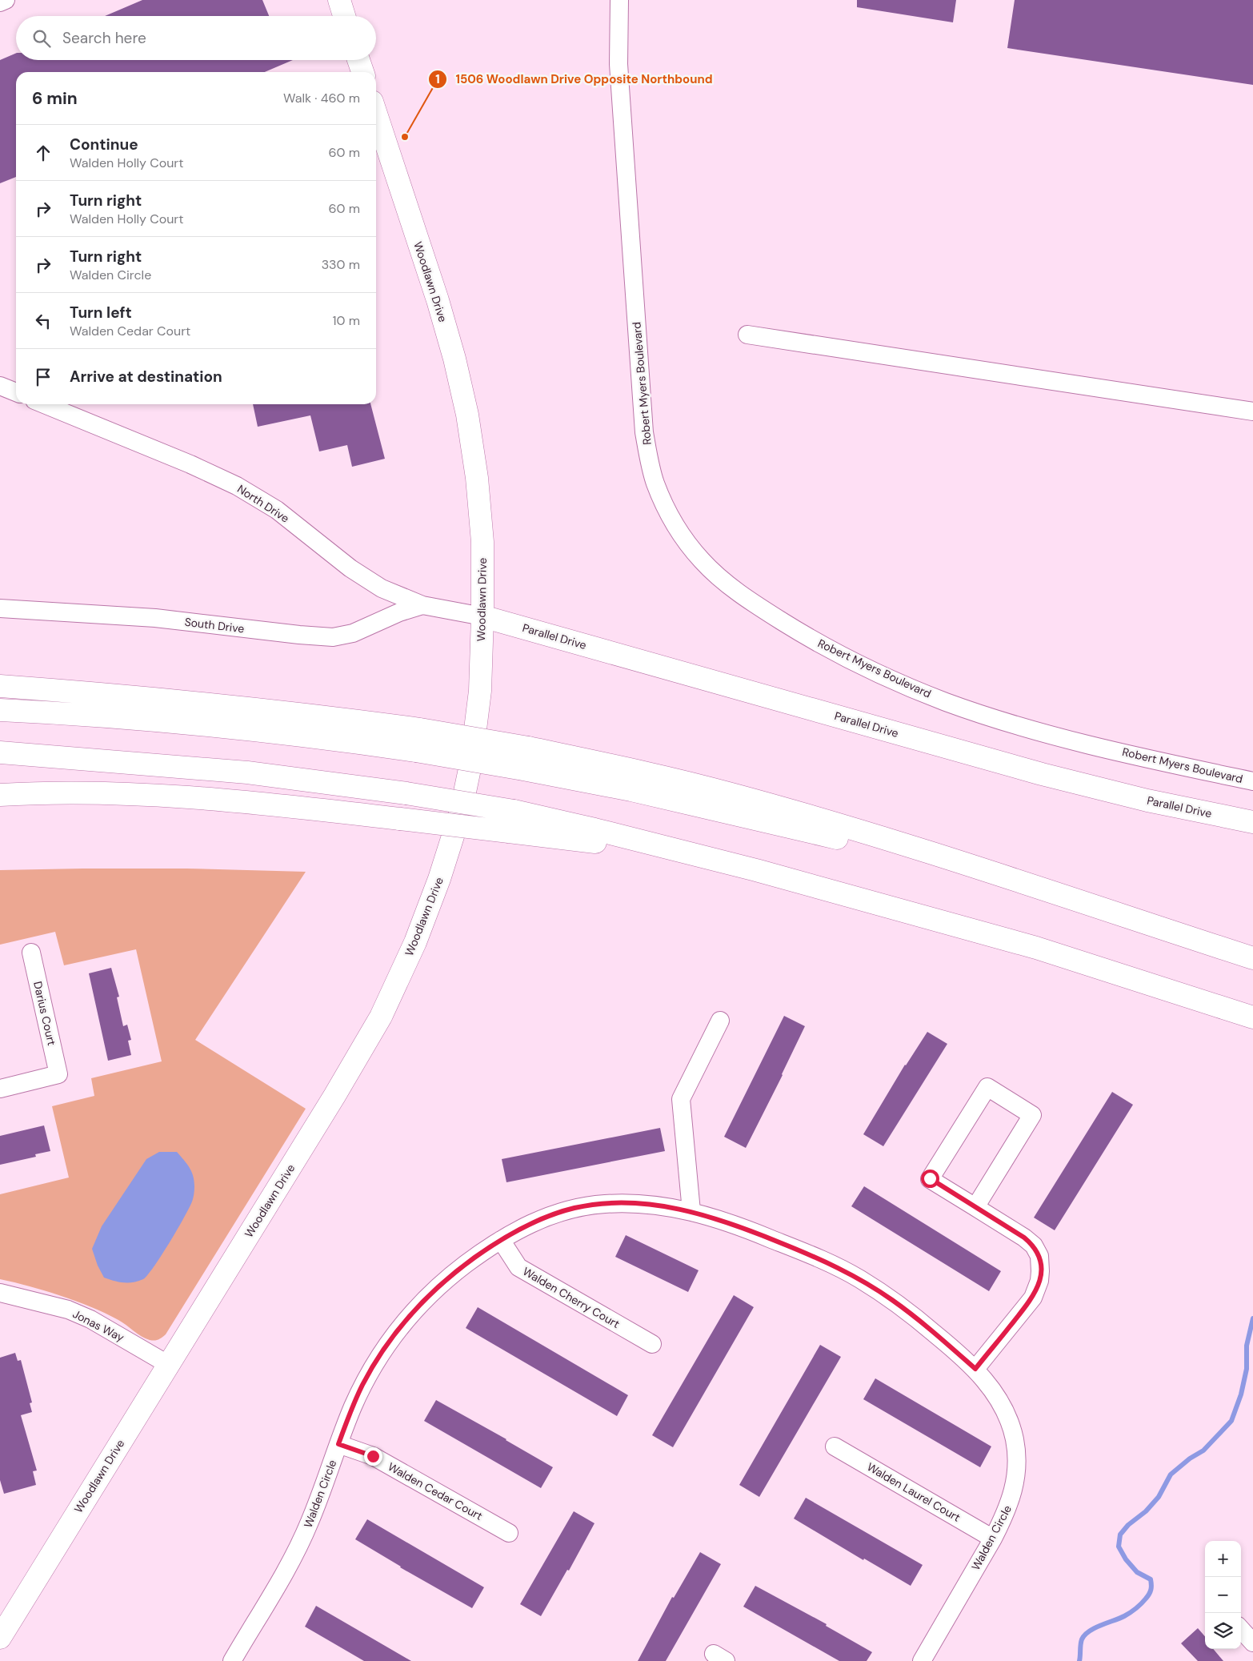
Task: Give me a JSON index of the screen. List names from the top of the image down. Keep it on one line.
{"streets":{"main road":["Woodlawn Drive","Parallel Drive"],"street":["Robert Myers Boulevard","North Drive","South Drive","Darius Court","Walden Cherry Court","Jonas Way","Walden Cedar Court","Walden Laurel Court","Walden Circle"]},"crossings":[["Woodlawn Drive","North Drive"],["Woodlawn Drive","Parallel Drive"],["Woodlawn Drive","Jonas Way"],["North Drive","South Drive"],["North Drive","Parallel Drive"],["Walden Cherry Court","Walden Circle"],["Walden Cedar Court","Walden Circle"],["Walden Laurel Court","Walden Circle"]],"places":["1506 Woodlawn Drive Opposite Northbound"],"page":{"search":"Search here","heading":["6 min","Walk · 460 m"],"list":[["Continue","Walden Holly Court","60 m"],["Turn right","Walden Holly Court","60 m"],["Turn right","Walden Circle","330 m"],["Turn left","Walden Cedar Court","10 m"],"Arrive at destination"],"map_buttons":["+","−"]}}
